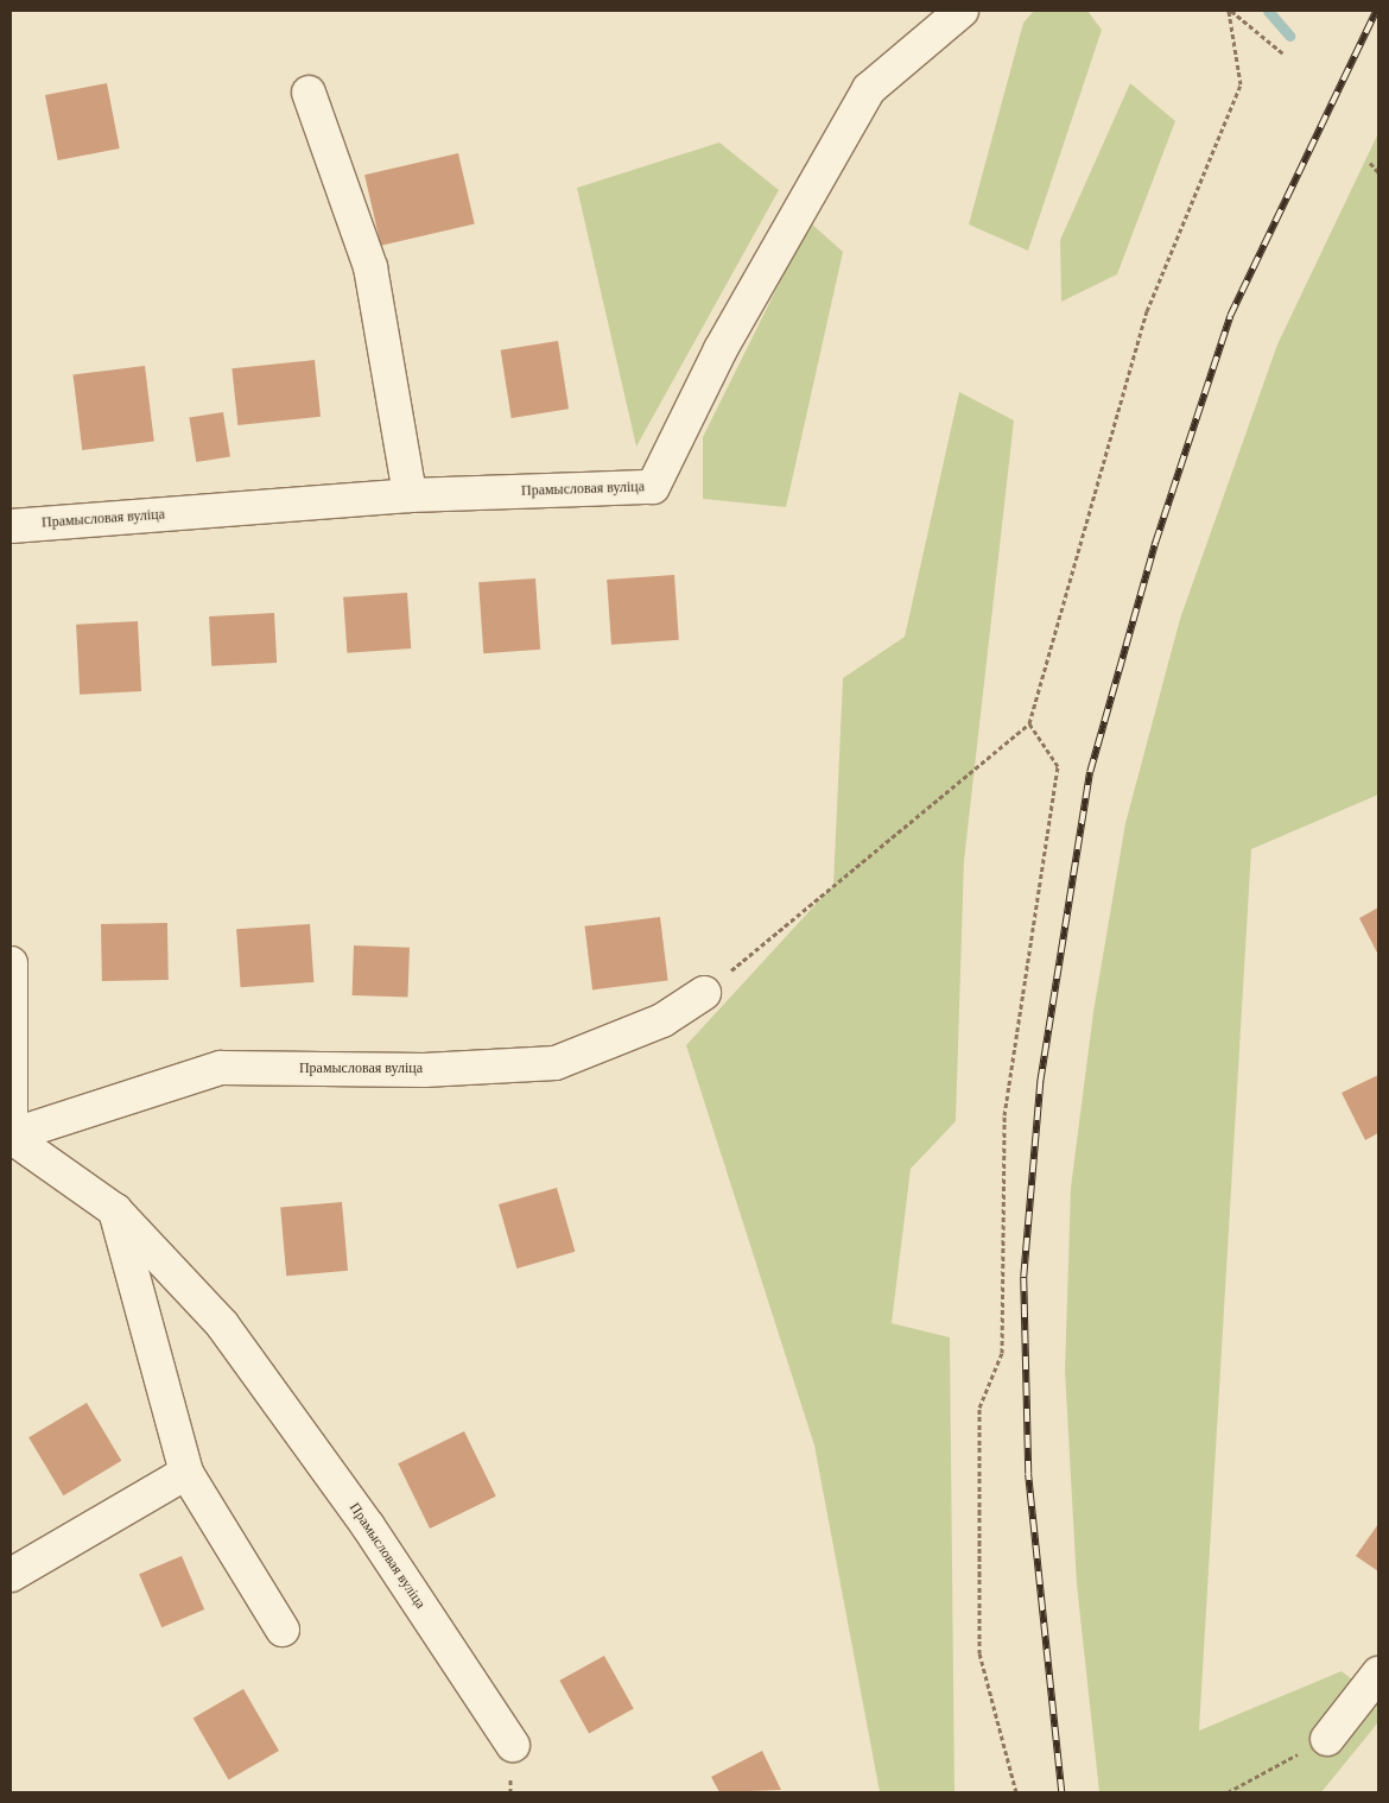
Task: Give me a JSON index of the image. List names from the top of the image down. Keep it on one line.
{"streets":{"street":["Прамысловая вуліца"]}}
